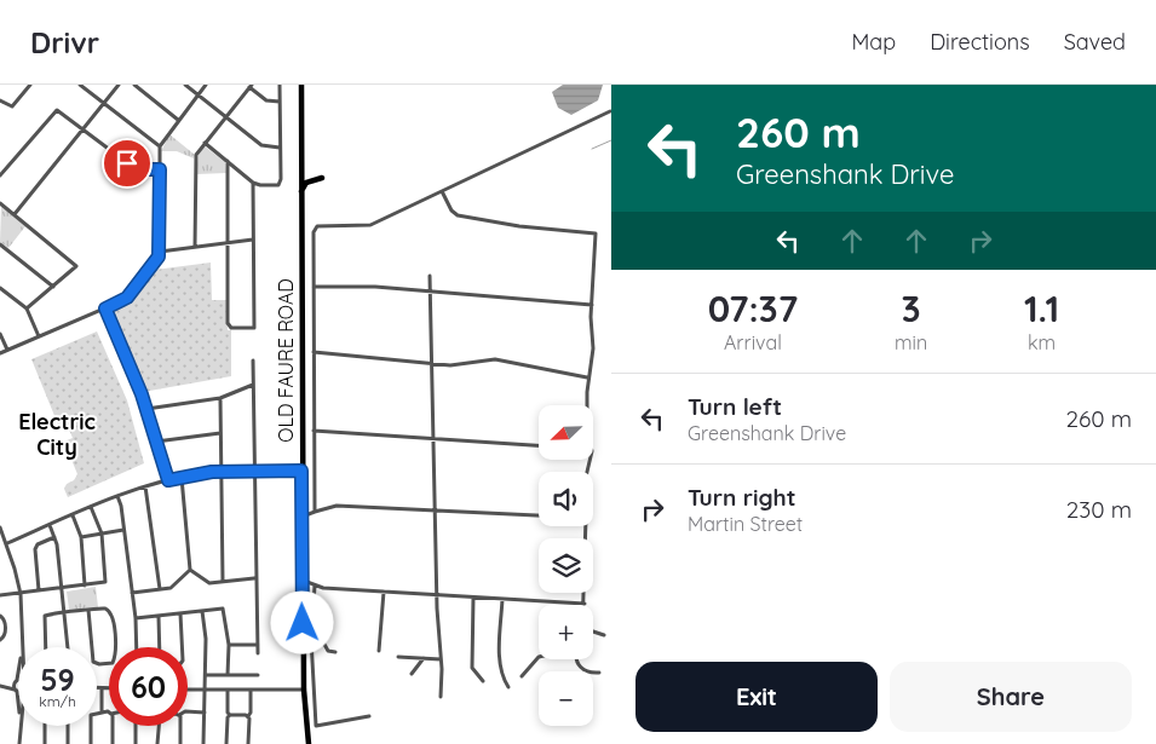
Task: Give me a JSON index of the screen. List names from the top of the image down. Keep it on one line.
{"streets":{"main road":["OLD FAURE ROAD"]},"districts":["Electric City"],"north":"bottom left","page":{"header":"Drivr","nav":["Map","Directions","Saved"],"turn":["260 m","Greenshank Drive"],"eta":["07:37","Arrival","3","min","1.1","km"],"list":[{"name":"Turn left","note":"Greenshank Drive","value":"260 m"},{"name":"Turn right","note":"Martin Street","value":"230 m"}],"map_buttons":["+","−"],"speed":"59 km/h","limit":"60","buttons":["Exit","Share"]}}
